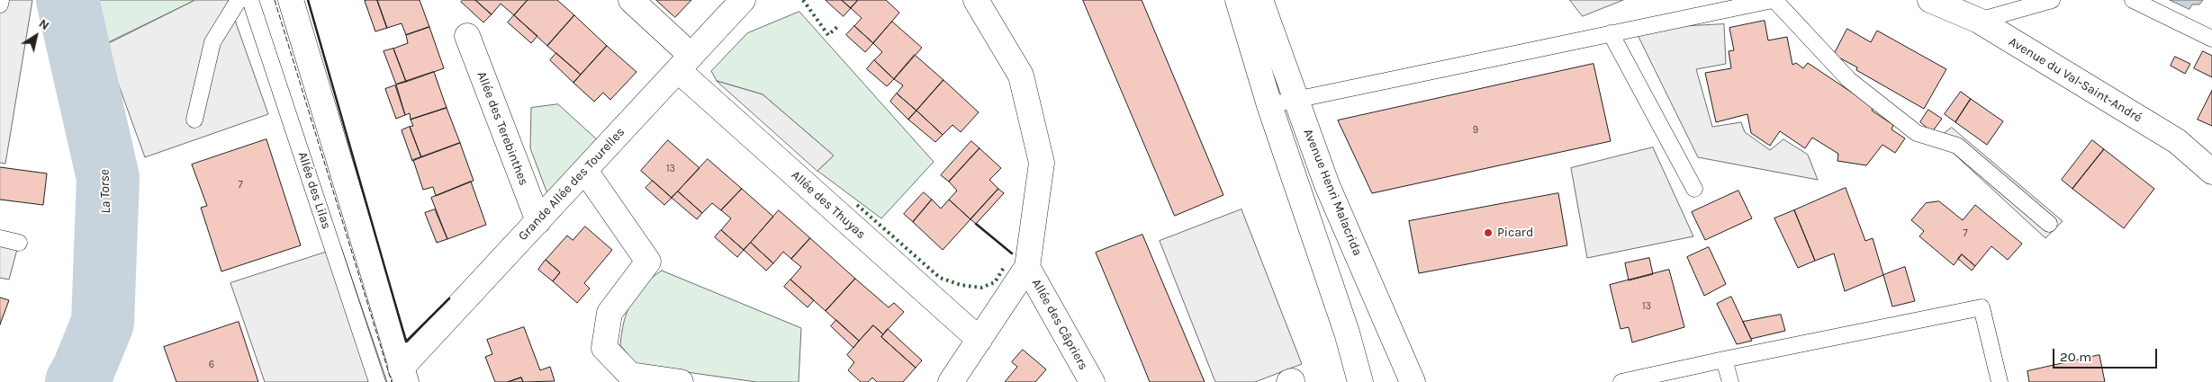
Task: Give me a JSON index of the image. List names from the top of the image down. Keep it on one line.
{"streets":{"street":["Avenue du Val-Saint-André","Allée des Terebinthes","Grande Allée des Tourelles","Avenue Henri Malacrida","Allée des Thuyas","Allée des Câpriers"],"lane":["Allée des Lilas"]},"crossings":[["Allée des Terebinthes","Grande Allée des Tourelles"],["Grande Allée des Tourelles","Allée des Thuyas"]],"water":["La Torse"],"places":["Picard"],"house_numbers":["9","13","7","7","13","6"],"scale_bar":"20 m","north":"top right"}
